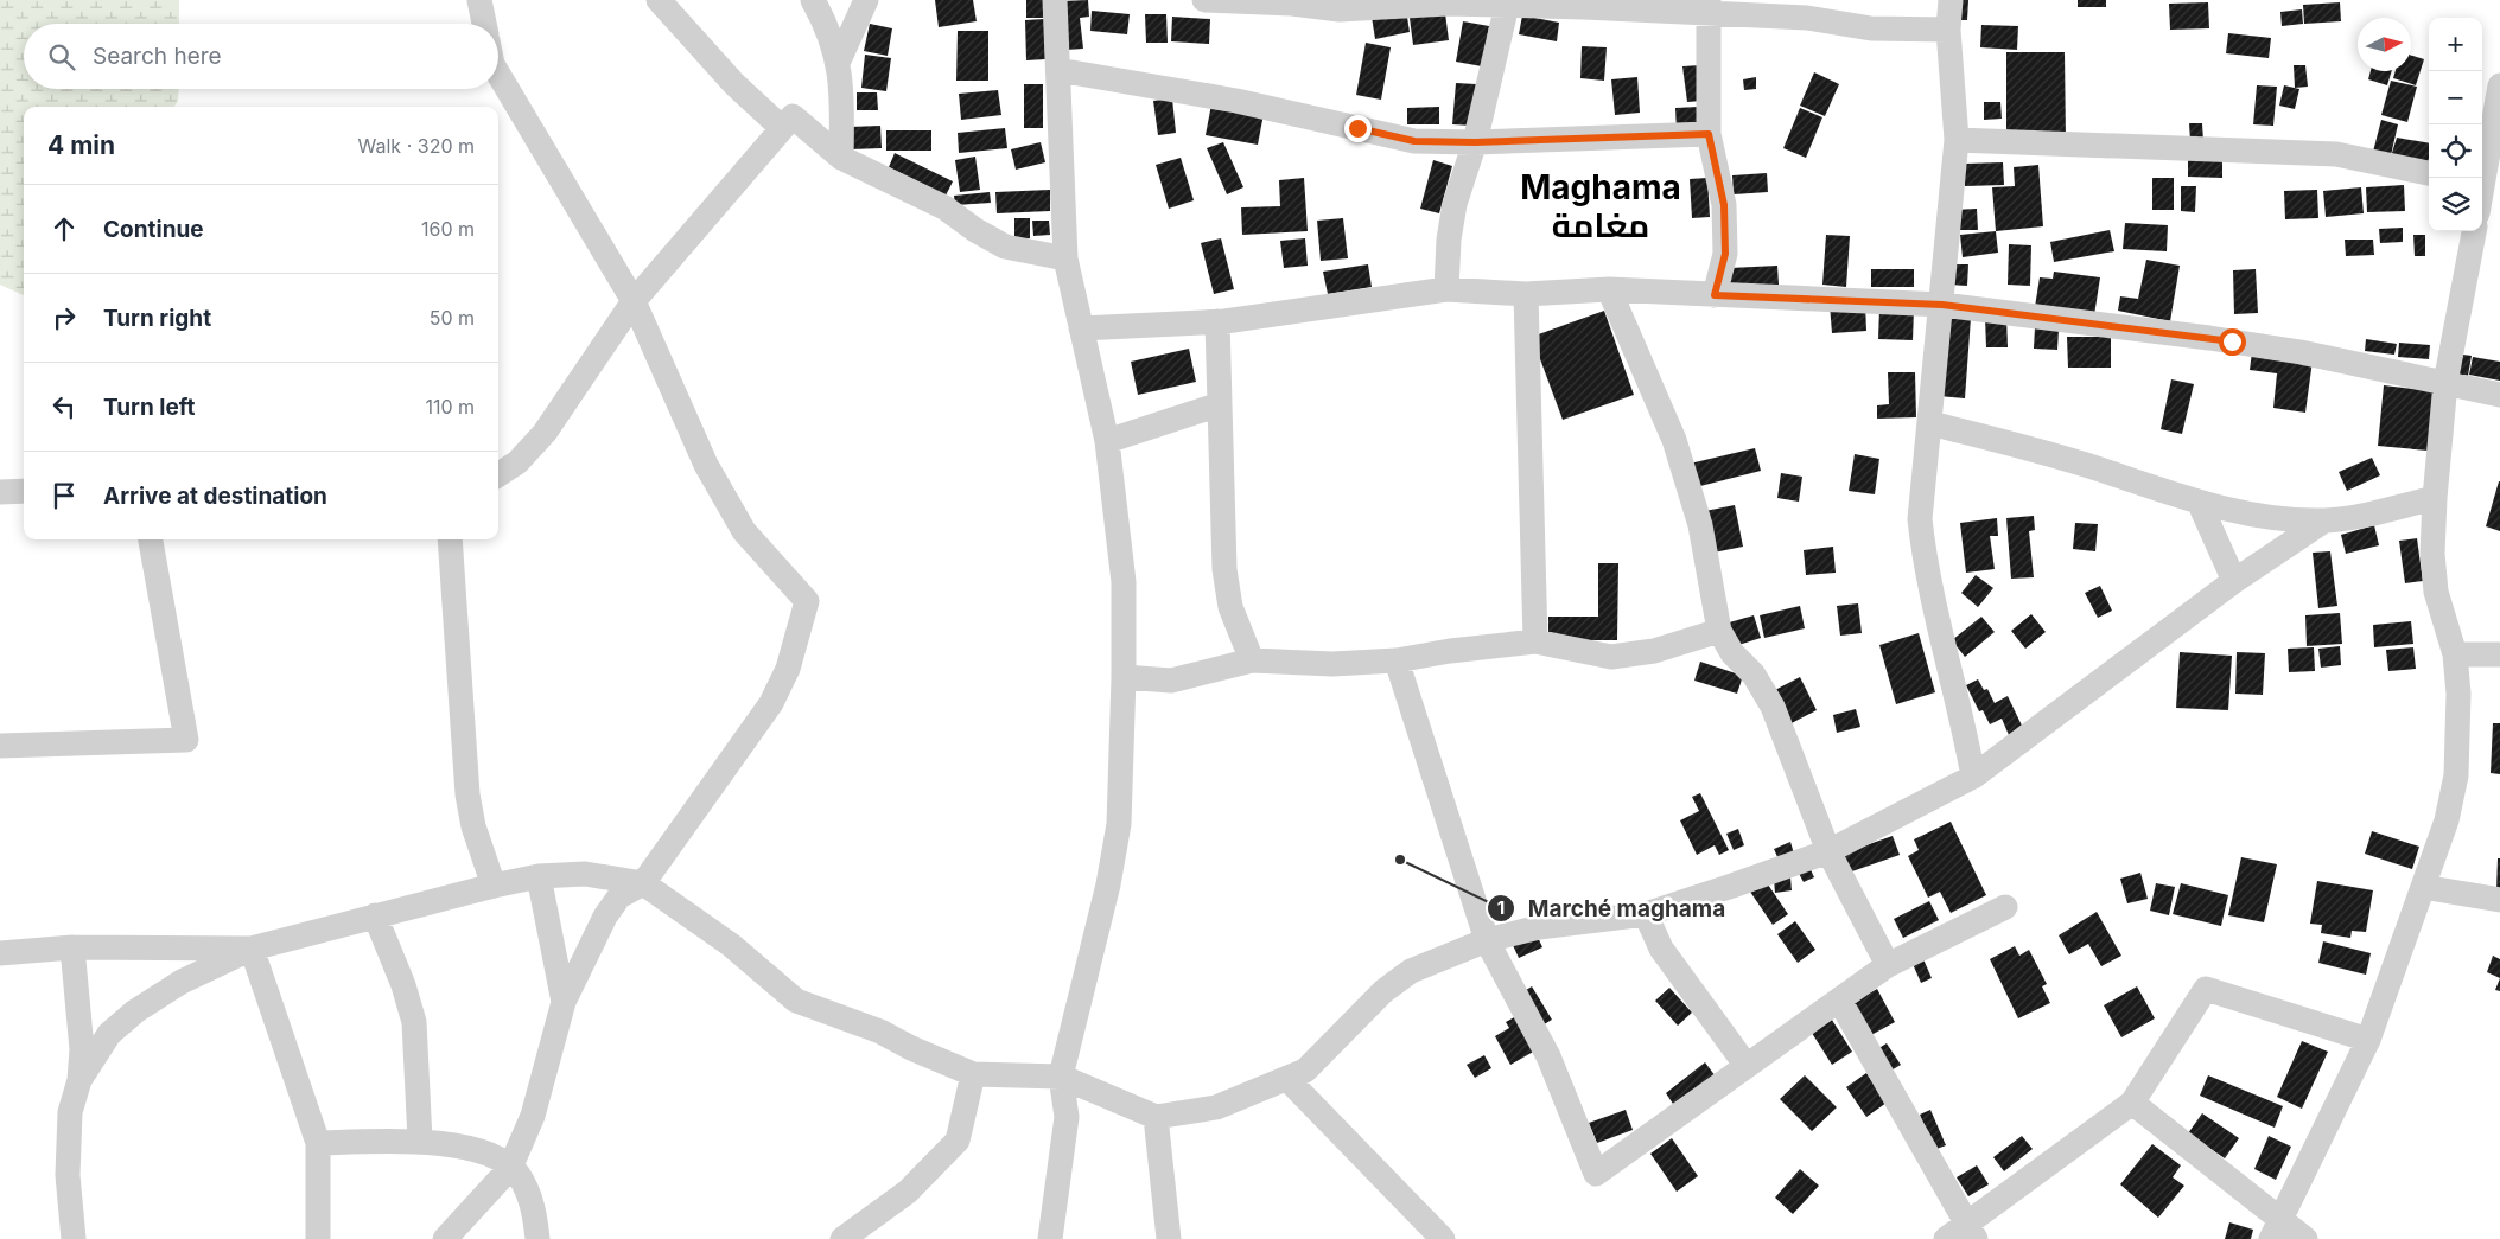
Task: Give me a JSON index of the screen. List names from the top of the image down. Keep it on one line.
{"districts":["Maghama مغامة"],"places":["Marché maghama"],"north":"right","page":{"map_buttons":["+","−"],"search":"Search here","heading":["4 min","Walk · 320 m"],"list":[["Continue","160 m"],["Turn right","50 m"],["Turn left","110 m"],"Arrive at destination"]}}
